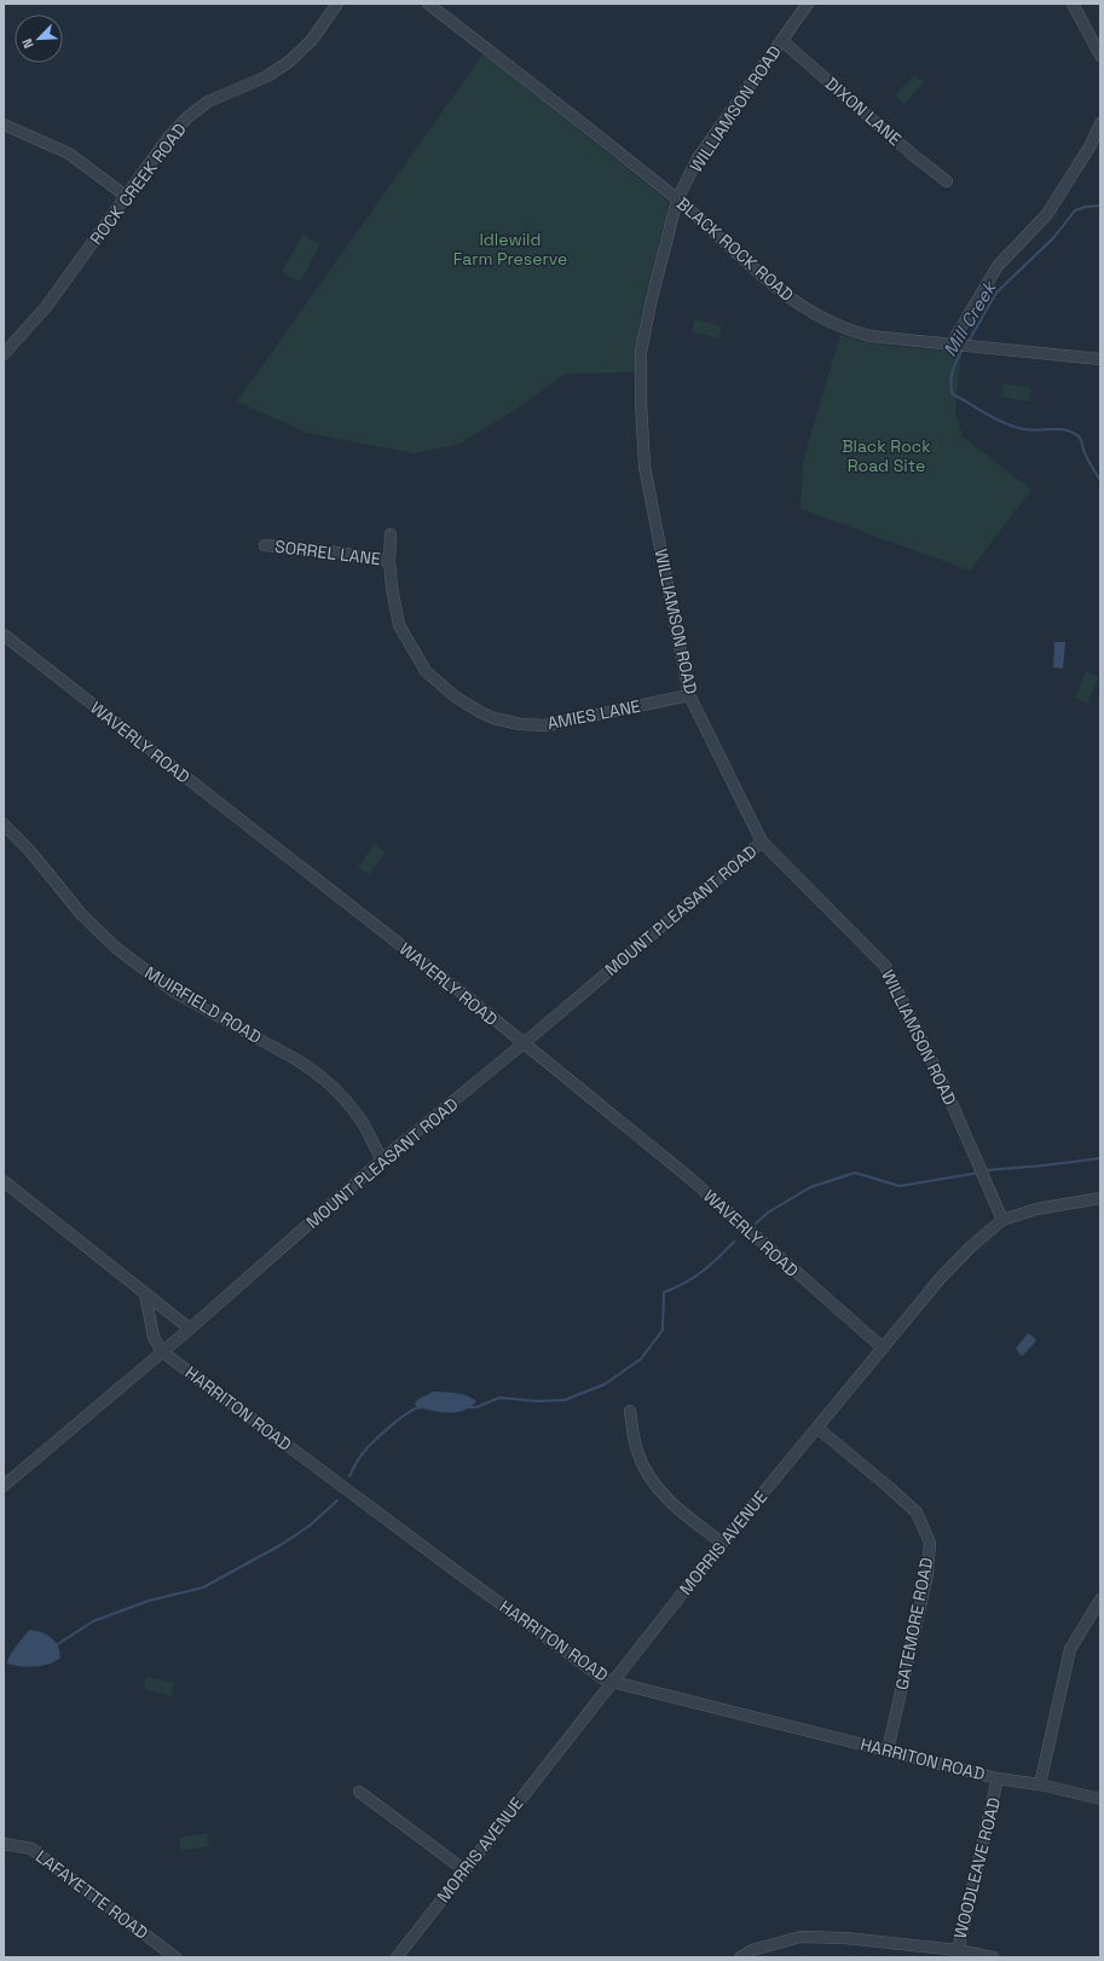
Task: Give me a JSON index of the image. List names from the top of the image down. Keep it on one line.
{"streets":{"street":["WILLIAMSON ROAD","DIXON LANE","ROCK CREEK ROAD","BLACK ROCK ROAD","SORREL LANE","AMIES LANE","WAVERLY ROAD","MOUNT PLEASANT ROAD","MUIRFIELD ROAD","HARRITON ROAD","MORRIS AVENUE","GATEMORE ROAD","WOODLEAVE ROAD","LAFAYETTE ROAD"]},"crossings":[["WILLIAMSON ROAD","DIXON LANE"],["WILLIAMSON ROAD","BLACK ROCK ROAD"],["WILLIAMSON ROAD","AMIES LANE"],["WILLIAMSON ROAD","MOUNT PLEASANT ROAD"],["WILLIAMSON ROAD","MORRIS AVENUE"],["SORREL LANE","AMIES LANE"],["WAVERLY ROAD","MOUNT PLEASANT ROAD"],["WAVERLY ROAD","MORRIS AVENUE"],["MOUNT PLEASANT ROAD","MUIRFIELD ROAD"],["MOUNT PLEASANT ROAD","HARRITON ROAD"],["HARRITON ROAD","MORRIS AVENUE"],["HARRITON ROAD","GATEMORE ROAD"],["HARRITON ROAD","WOODLEAVE ROAD"],["MORRIS AVENUE","GATEMORE ROAD"]],"water":["Mill Creek"],"parks":["Idlewild Farm Preserve","Black Rock Road Site"],"north":"bottom left"}
